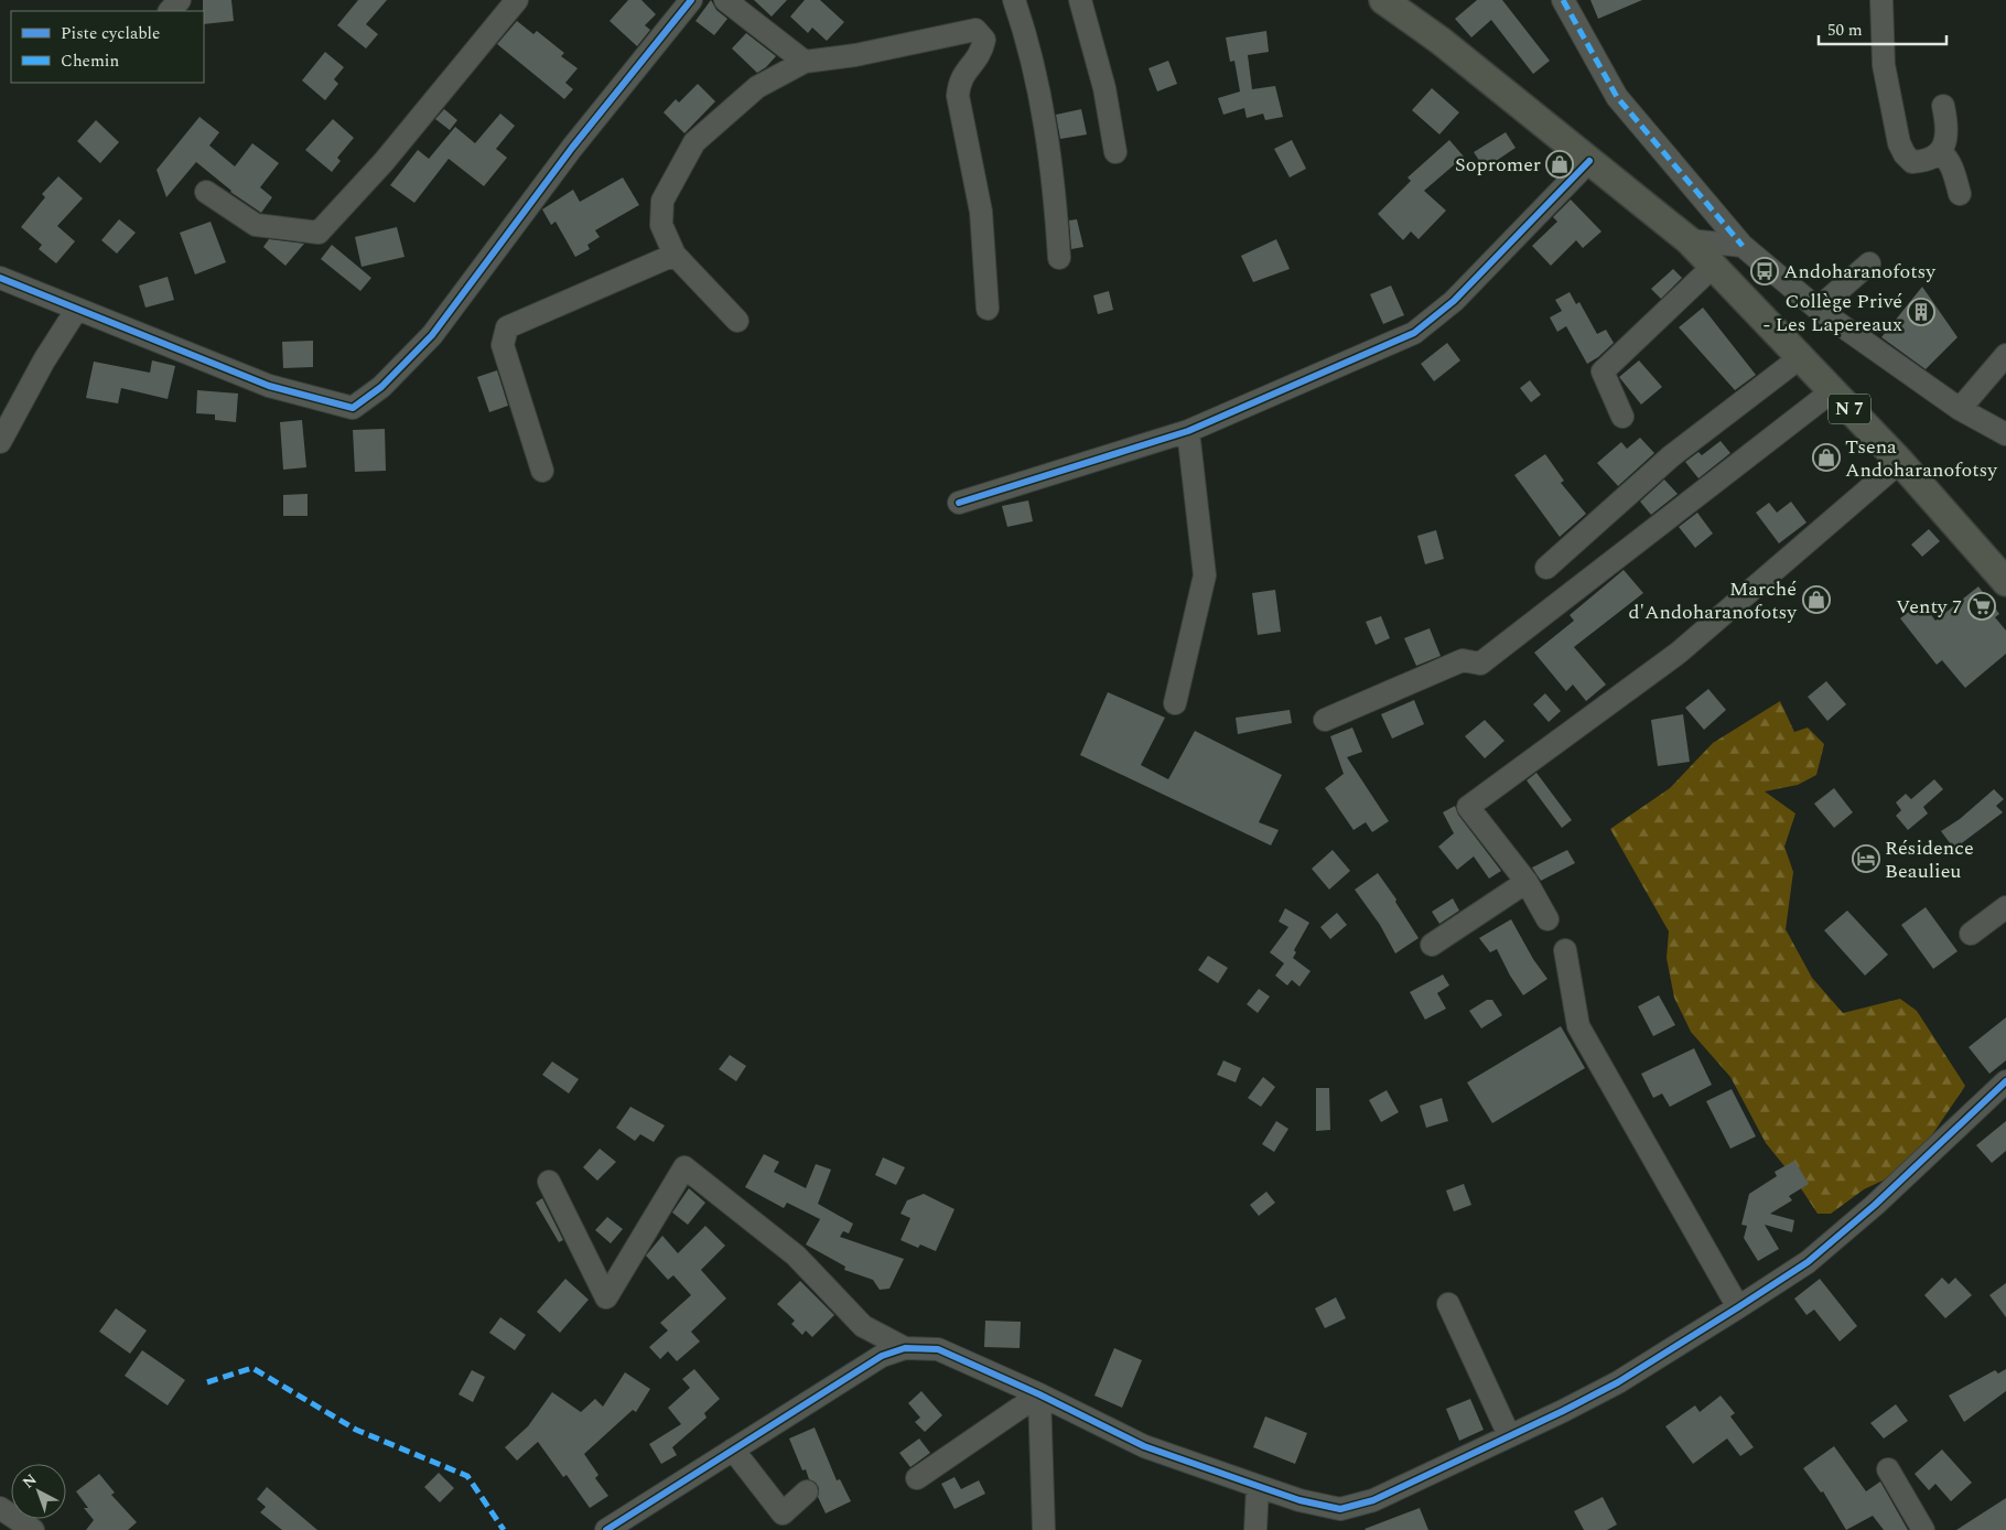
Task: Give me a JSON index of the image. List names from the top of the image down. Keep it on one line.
{"streets":{"main road":["N 7"]},"places":{"shop":["Sopromer","Tsena Andoharanofotsy","Marché d'Andoharanofotsy"],"bus stop":["Andoharanofotsy"],"building":["Collège Privé - Les Lapereaux"],"supermarket":["Venty 7"],"hotel":["Résidence Beaulieu"]},"legend":["Piste cyclable","Chemin"],"scale_bar":"50 m","north":"top left"}
